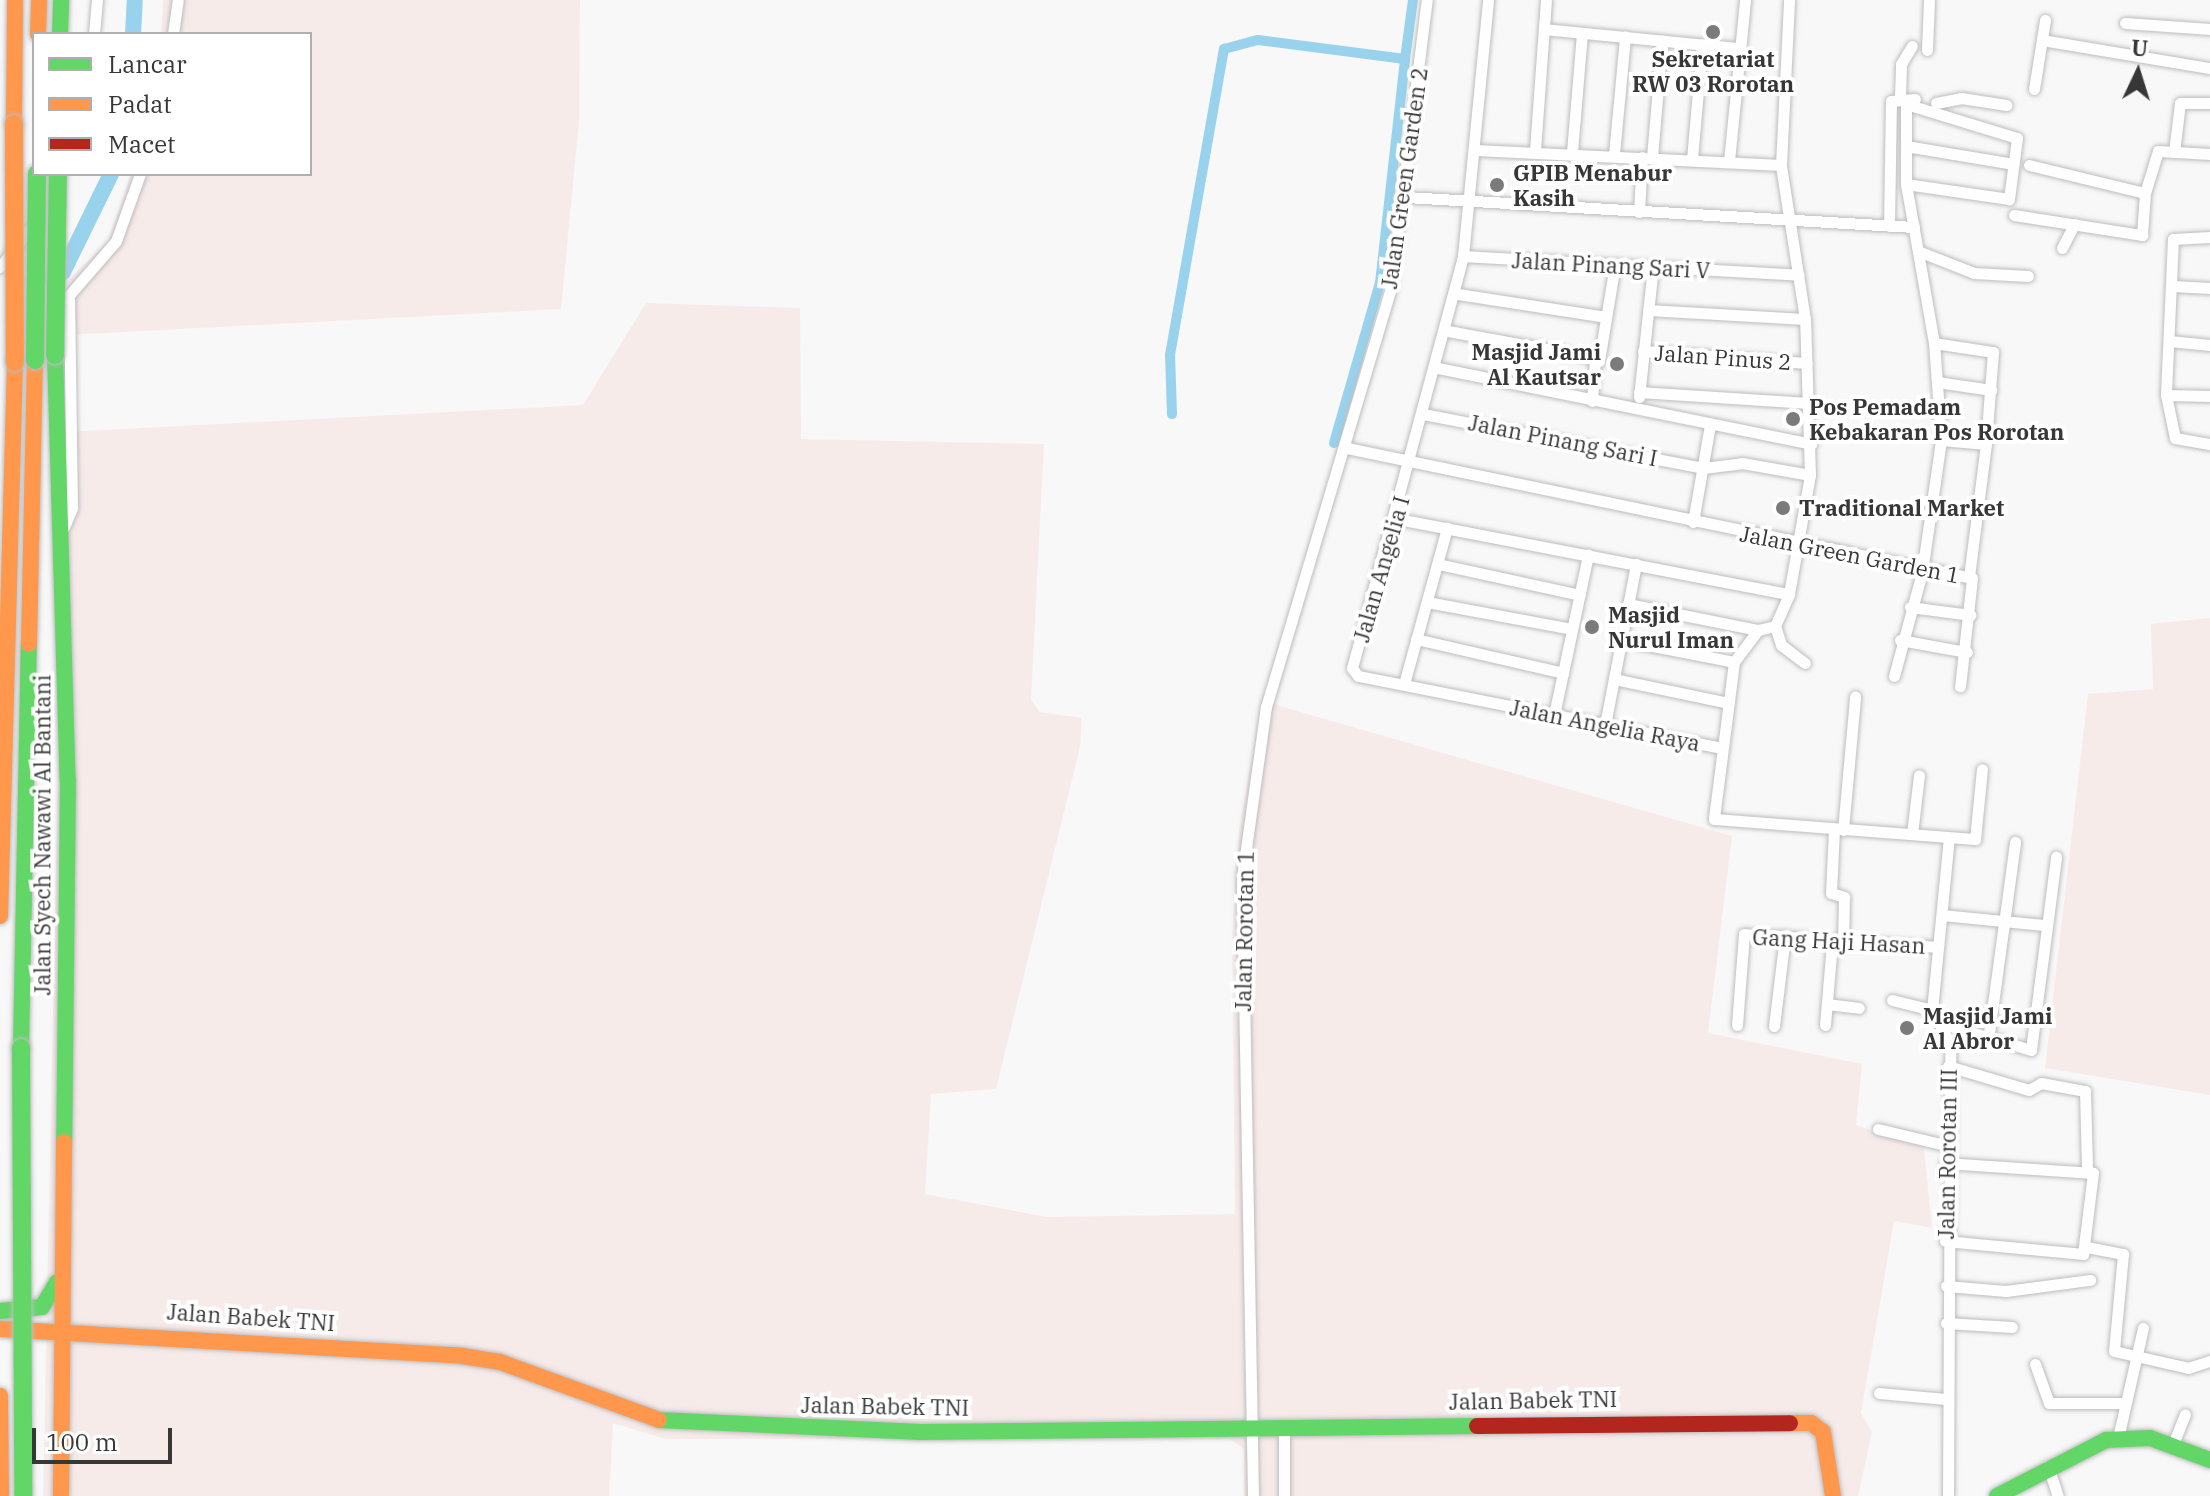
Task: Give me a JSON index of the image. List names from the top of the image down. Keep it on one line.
{"streets":{"main road":["Jalan Syech Nawawi Al Bantani","Jalan Babek TNI"],"street":["Jalan Green Garden 2","Jalan Pinang Sari V","Jalan Pinus 2","Jalan Pinang Sari I","Jalan Green Garden 1","Jalan Angelia I","Jalan Angelia Raya","Jalan Rorotan 1","Gang Haji Hasan","Jalan Rorotan III"]},"crossings":[["Jalan Green Garden 2","Jalan Green Garden 1"],["Jalan Green Garden 2","Jalan Rorotan 1"],["Jalan Pinang Sari V","Jalan Pinus 2"],["Jalan Pinus 2","Jalan Green Garden 1"],["Jalan Pinang Sari I","Jalan Green Garden 1"],["Jalan Green Garden 1","Jalan Angelia I"],["Jalan Green Garden 1","Jalan Rorotan 1"],["Jalan Angelia I","Jalan Angelia Raya"],["Jalan Syech Nawawi Al Bantani","Jalan Babek TNI"],["Jalan Rorotan 1","Jalan Babek TNI"]],"places":["Sekretariat RW 03 Rorotan","GPIB Menabur Kasih","Masjid Jami Al Kautsar","Pos Pemadam Kebakaran Pos Rorotan","Traditional Market","Masjid Nurul Iman","Masjid Jami Al Abror"],"legend":["Lancar","Padat","Macet"],"scale_bar":"100 m","north":"top"}
